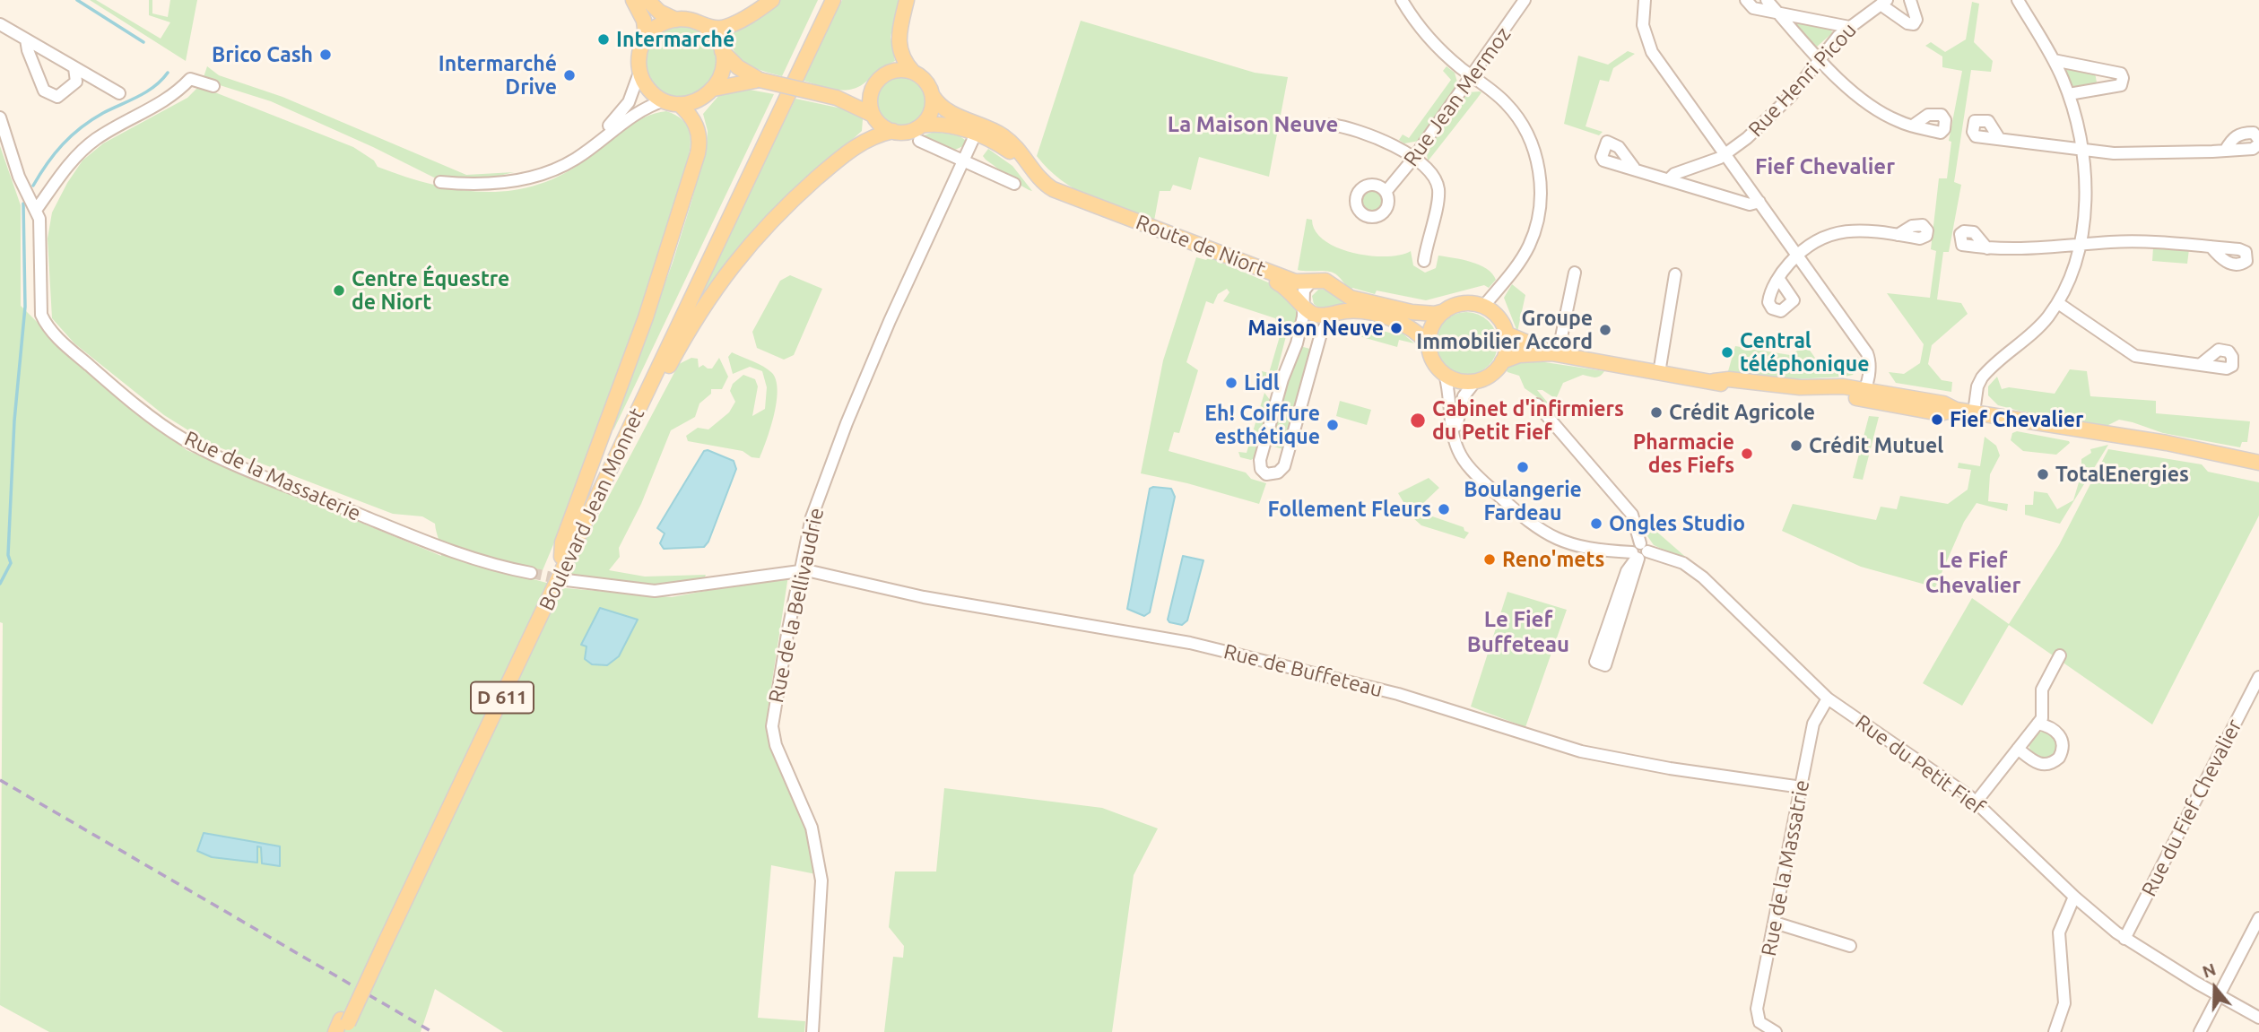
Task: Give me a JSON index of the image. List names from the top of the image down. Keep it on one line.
{"streets":{"main road":["Route de Niort","Boulevard Jean Monnet","D 611"],"street":["Rue Henri Picou","Rue Jean Mermoz","Rue de la Massaterie","Rue de la Bellivaudrie","Rue de Buffeteau","Rue du Petit Fief","Rue du Fief Chevalier","Rue de la Massatrie"]},"crossings":[["Route de Niort","Rue de la Bellivaudrie"],["Route de Niort","Rue du Petit Fief"],["Boulevard Jean Monnet","D 611"],["Rue de la Bellivaudrie","Rue de Buffeteau"],["Rue de Buffeteau","Rue de la Massatrie"],["Rue du Petit Fief","Rue du Fief Chevalier"],["Rue du Petit Fief","Rue de la Massatrie"]],"districts":["La Maison Neuve","Fief Chevalier","Le Fief Chevalier","Le Fief Buffeteau"],"places":["Intermarché","Brico Cash","Intermarché Drive","Centre Équestre de Niort","Maison Neuve","Groupe Immobilier Accord","Central téléphonique","Lidl","Crédit Agricole","Fief Chevalier","Cabinet d'infirmiers du Petit Fief","Eh! Coiffure esthétique","Crédit Mutuel","Pharmacie des Fiefs","Boulangerie Fardeau","TotalEnergies","Follement Fleurs","Ongles Studio","Reno'mets"],"north":"top"}
